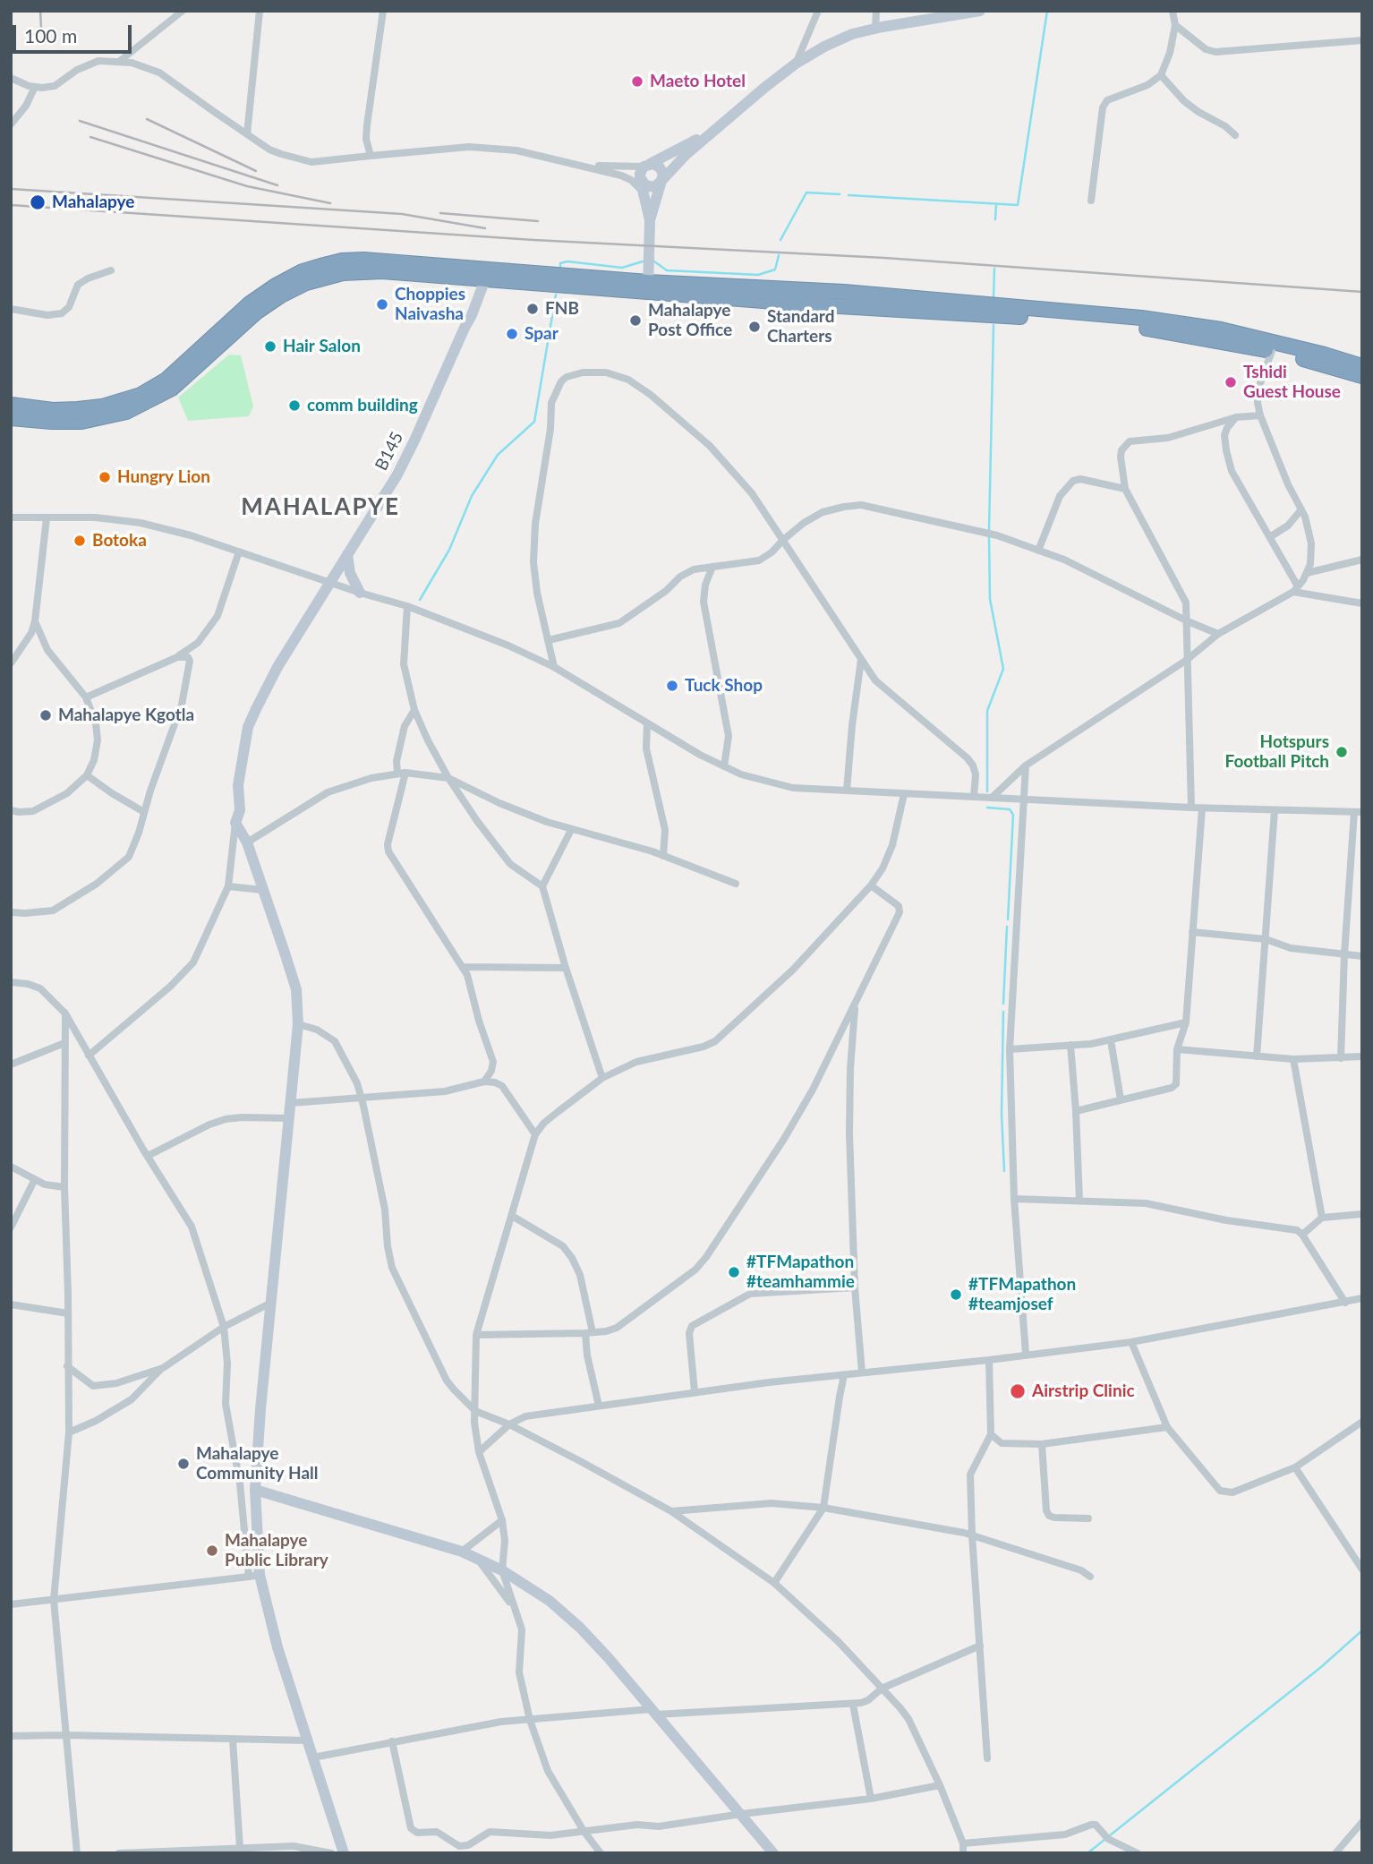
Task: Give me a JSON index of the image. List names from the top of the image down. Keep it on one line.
{"streets":{"main road":["B145"]},"districts":["MAHALAPYE"],"places":["Maeto Hotel","Mahalapye","Choppies Naivasha","FNB","Mahalapye Post Office","Standard Charters","Spar","Hair Salon","Tshidi Guest House","comm building","Hungry Lion","Botoka","Tuck Shop","Mahalapye Kgotla","Hotspurs Football Pitch","#TFMapathon #teamhammie","#TFMapathon #teamjosef","Airstrip Clinic","Mahalapye Community Hall","Mahalapye Public Library"],"scale_bar":"100 m"}
